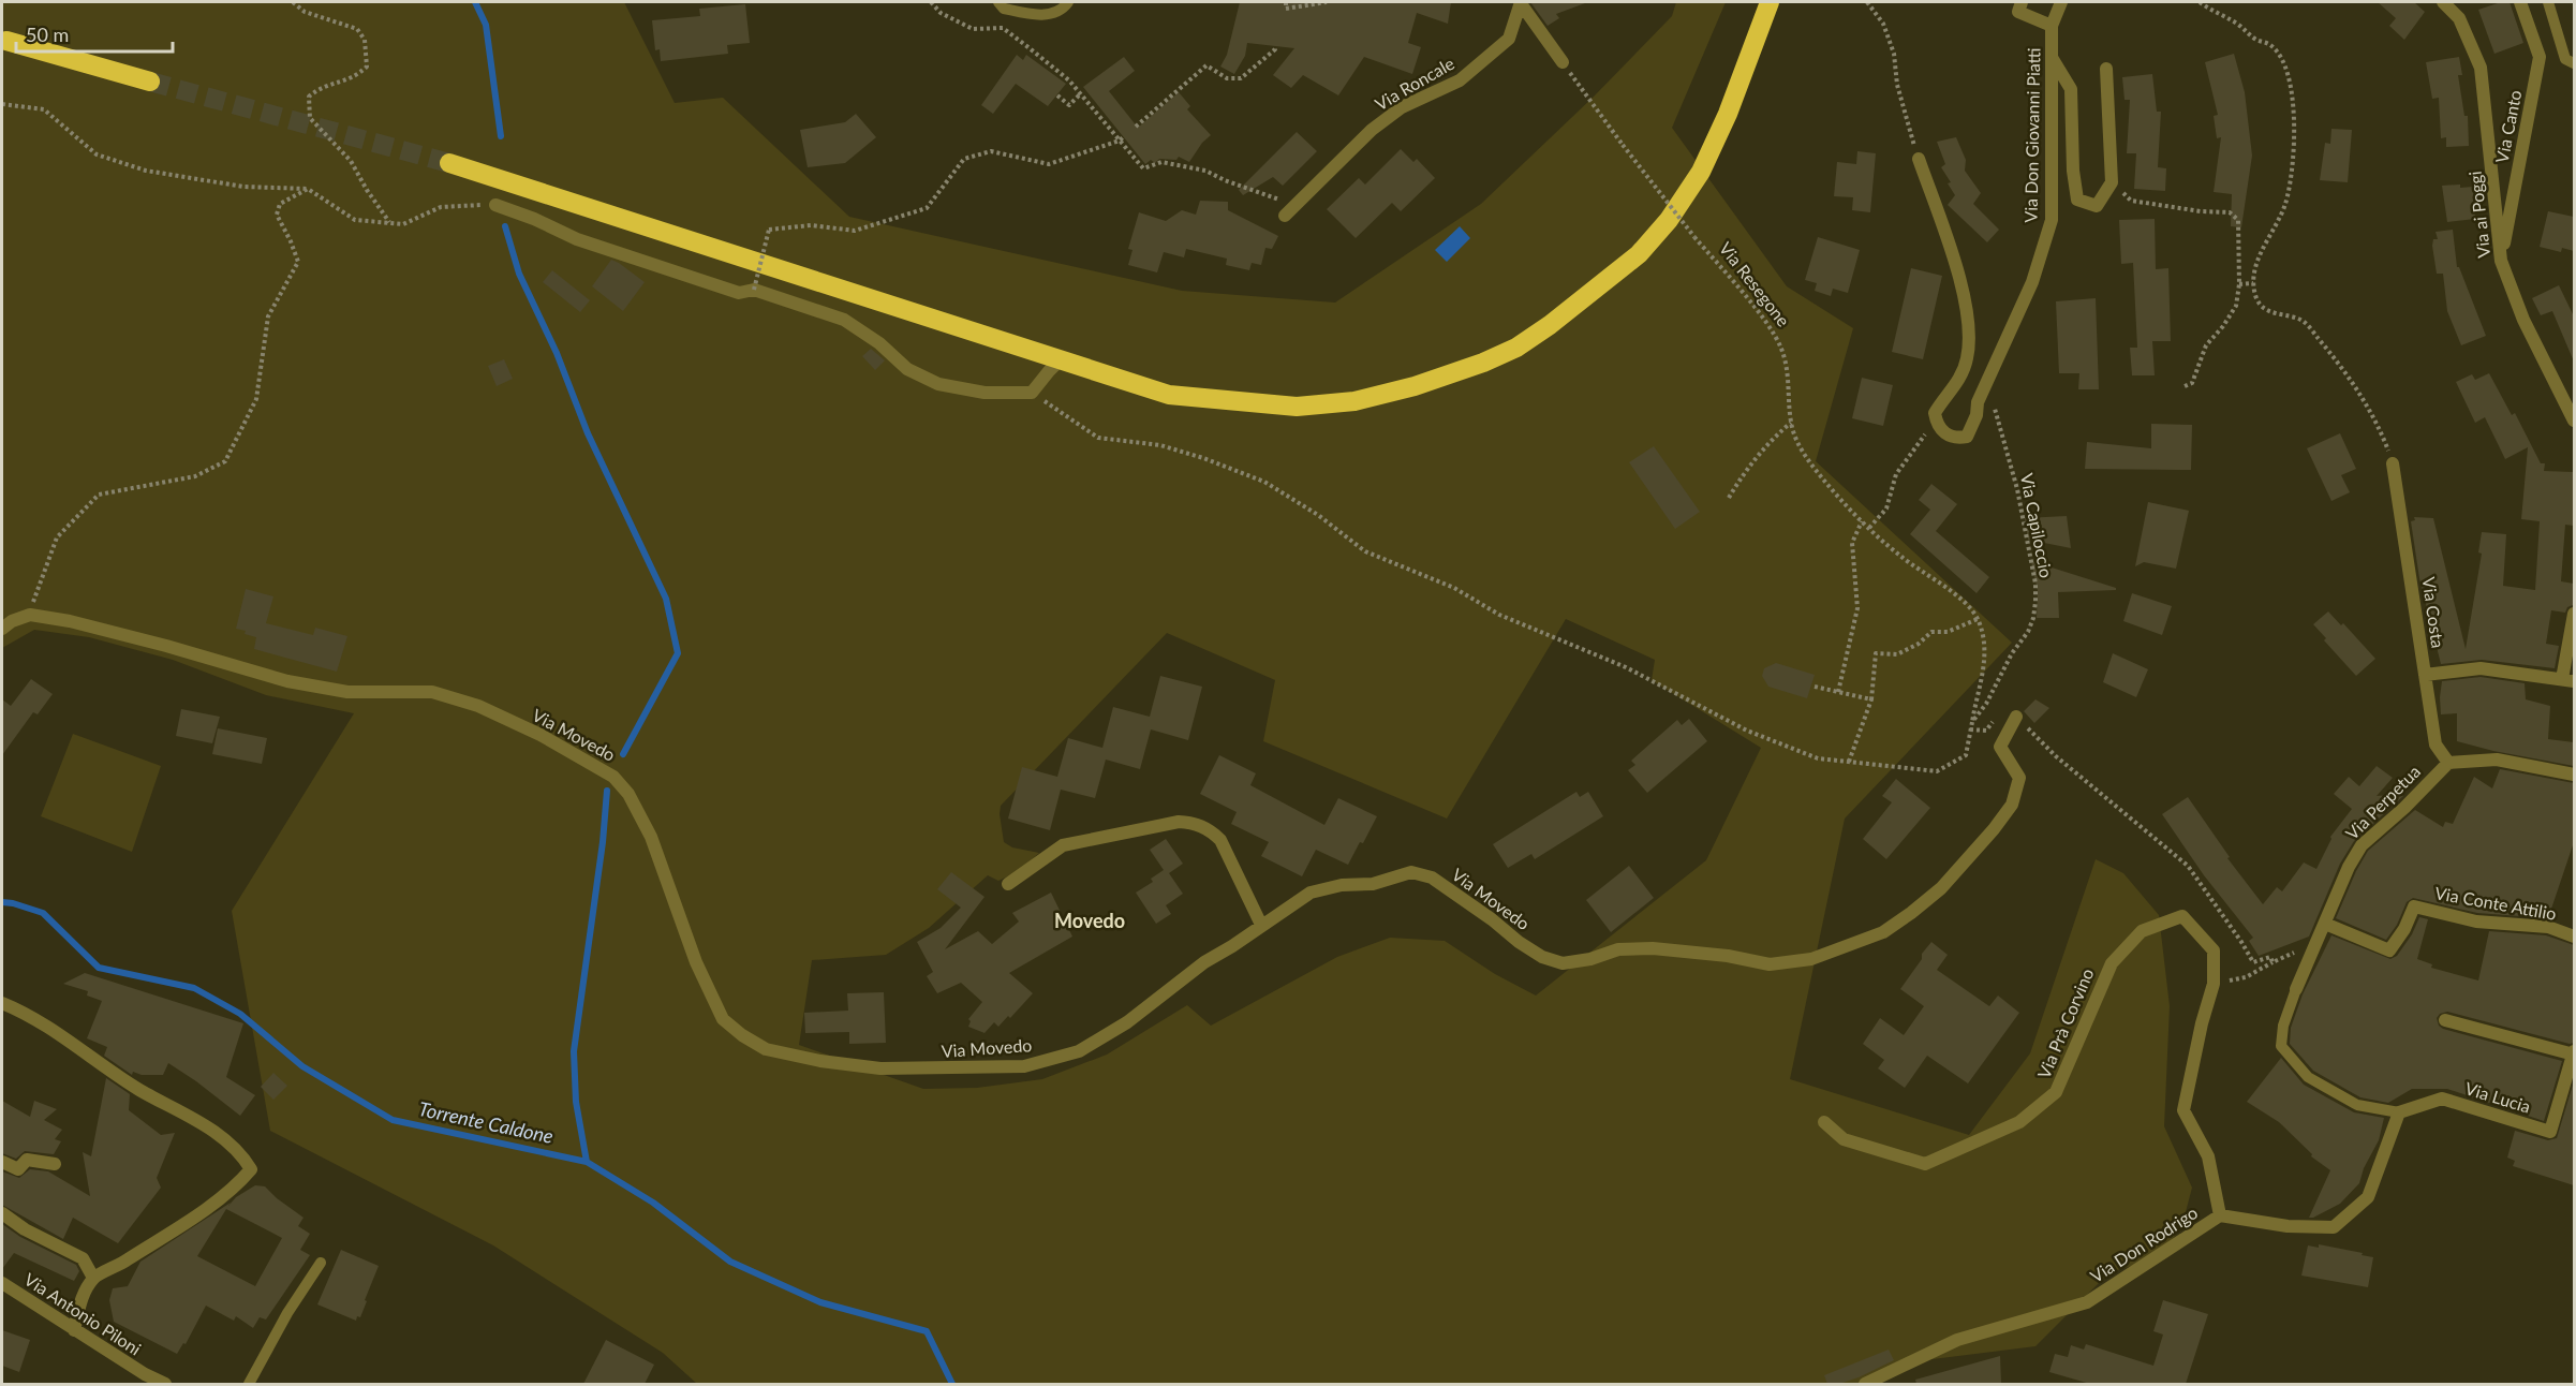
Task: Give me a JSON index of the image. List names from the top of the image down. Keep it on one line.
{"streets":{"street":["Via Roncale","Via Canto","Via Don Giovanni Piatti","Via ai Poggi","Via Costa","Via Movedo","Via Perpetua","Via Conte Attilio","Via Prà Corvino","Via Lucia","Via Don Rodrigo","Via Antonio Piloni"],"path":["Via Resegone","Via Capiloccio"]},"crossings":[["Via Canto","Via ai Poggi"],["Via Don Giovanni Piatti","Via Capiloccio"],["Via Costa","Via Perpetua"],["Via Perpetua","Via Conte Attilio"],["Via Perpetua","Via Lucia"],["Via Prà Corvino","Via Don Rodrigo"],["Via Lucia","Via Don Rodrigo"]],"districts":["Movedo"],"water":["Torrente Caldone"],"scale_bar":"50 m"}
